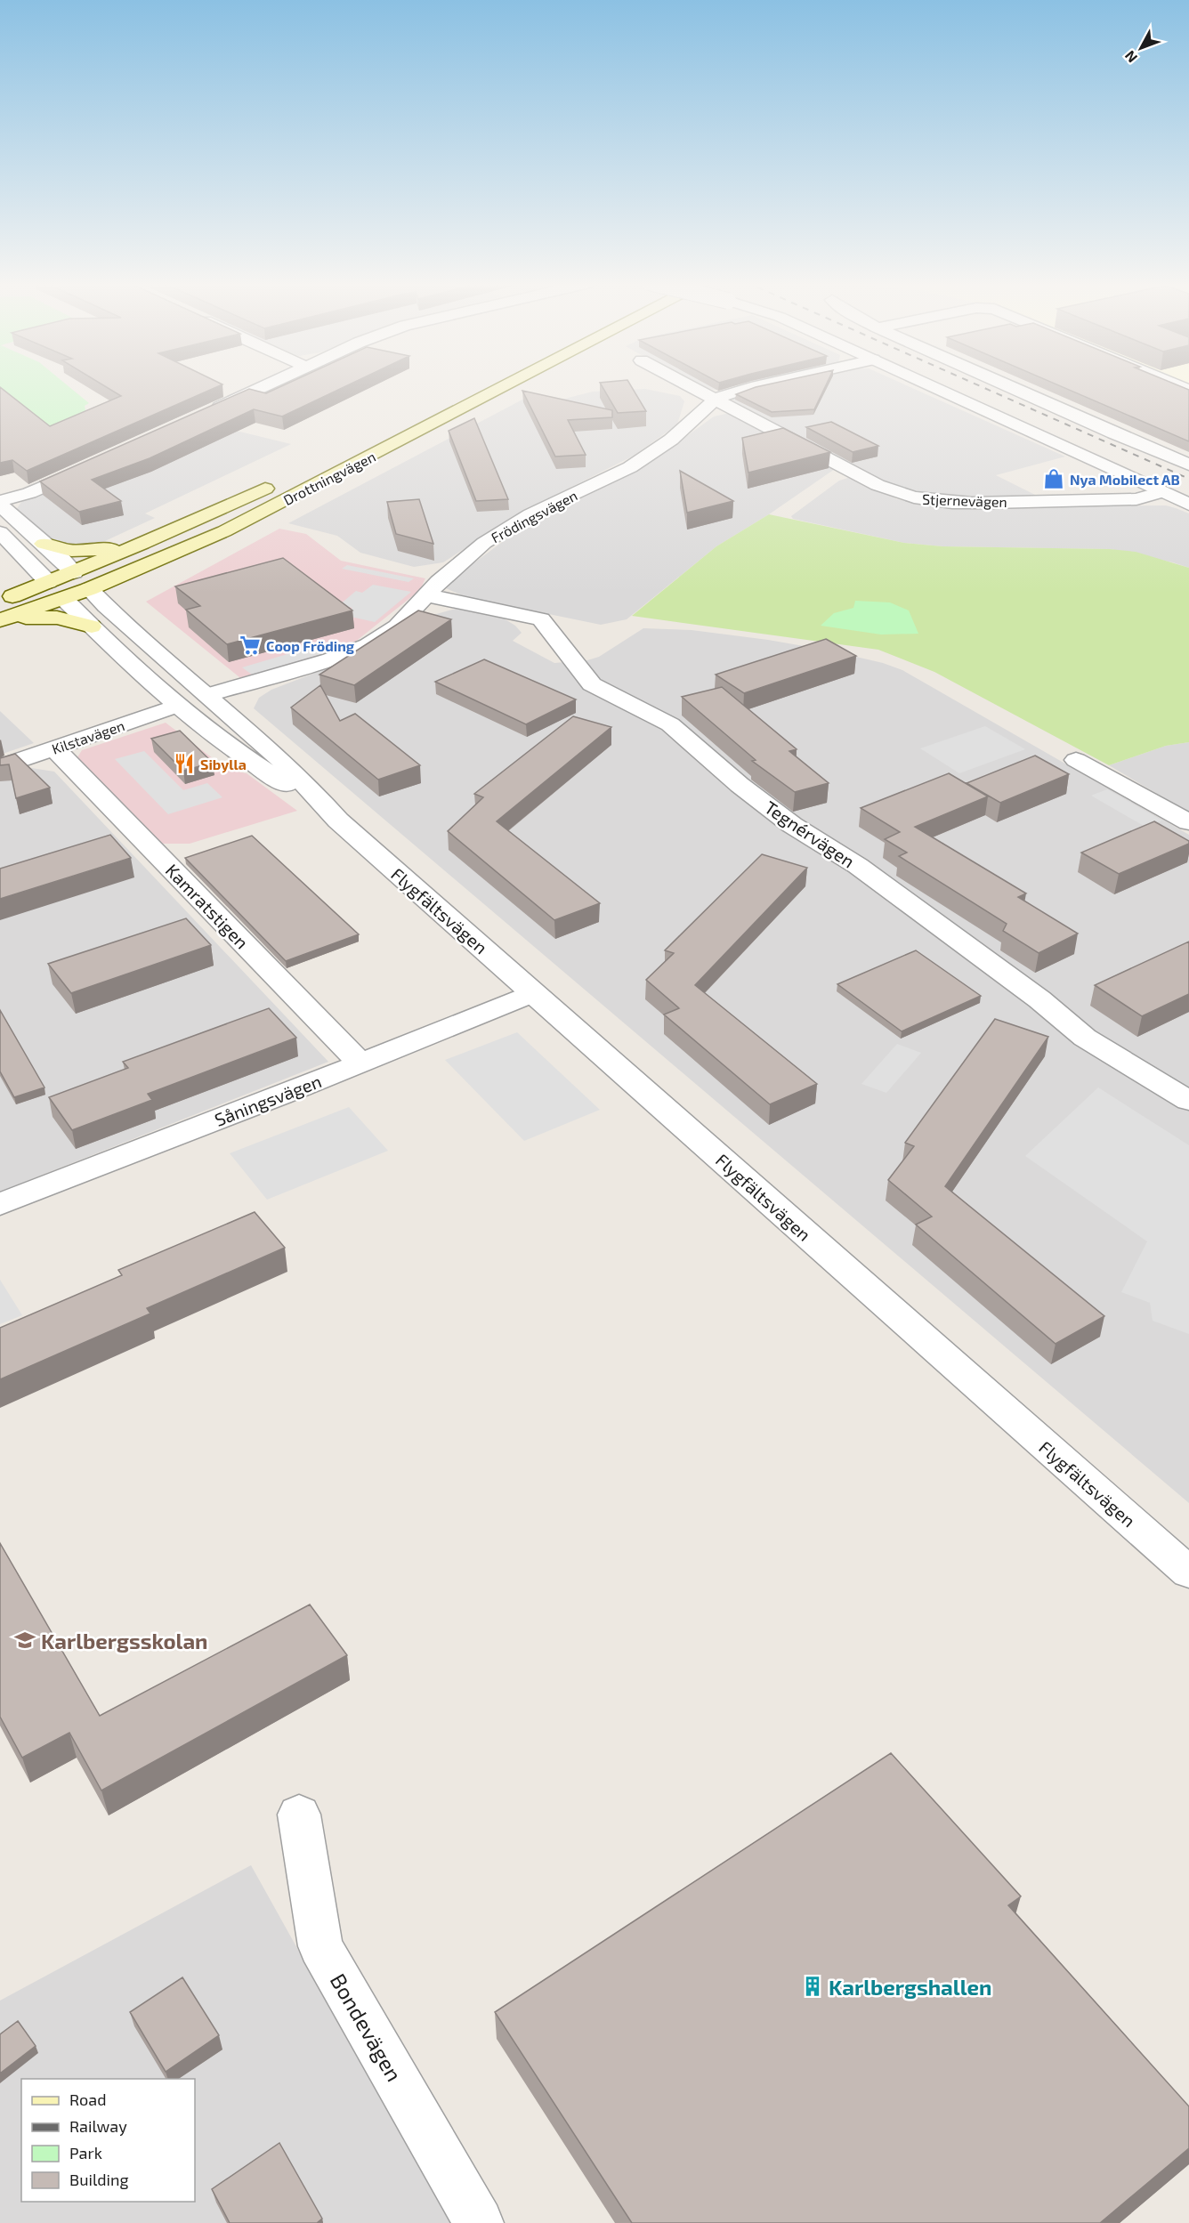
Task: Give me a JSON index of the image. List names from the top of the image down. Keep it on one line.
{"streets":{"main road":["Drottningvägen"],"street":["Stjernevägen","Frödingsvägen","Kilstavägen","Tegnérvägen","Kamratstigen","Flygfältsvägen","Såningsvägen","Bondevägen"]},"crossings":[["Drottningvägen","Flygfältsvägen"],["Stjernevägen","Frödingsvägen"],["Frödingsvägen","Kilstavägen"],["Frödingsvägen","Tegnérvägen"],["Frödingsvägen","Flygfältsvägen"],["Kilstavägen","Kamratstigen"],["Kilstavägen","Flygfältsvägen"],["Kamratstigen","Såningsvägen"],["Flygfältsvägen","Såningsvägen"]],"places":{"shop":["Nya Mobilect AB"],"supermarket":["Coop Fröding"],"restaurant":["Sibylla"],"school or university":["Karlbergsskolan"],"building":["Karlbergshallen"]},"legend":["Road","Railway","Park","Building"],"north":"bottom left"}
